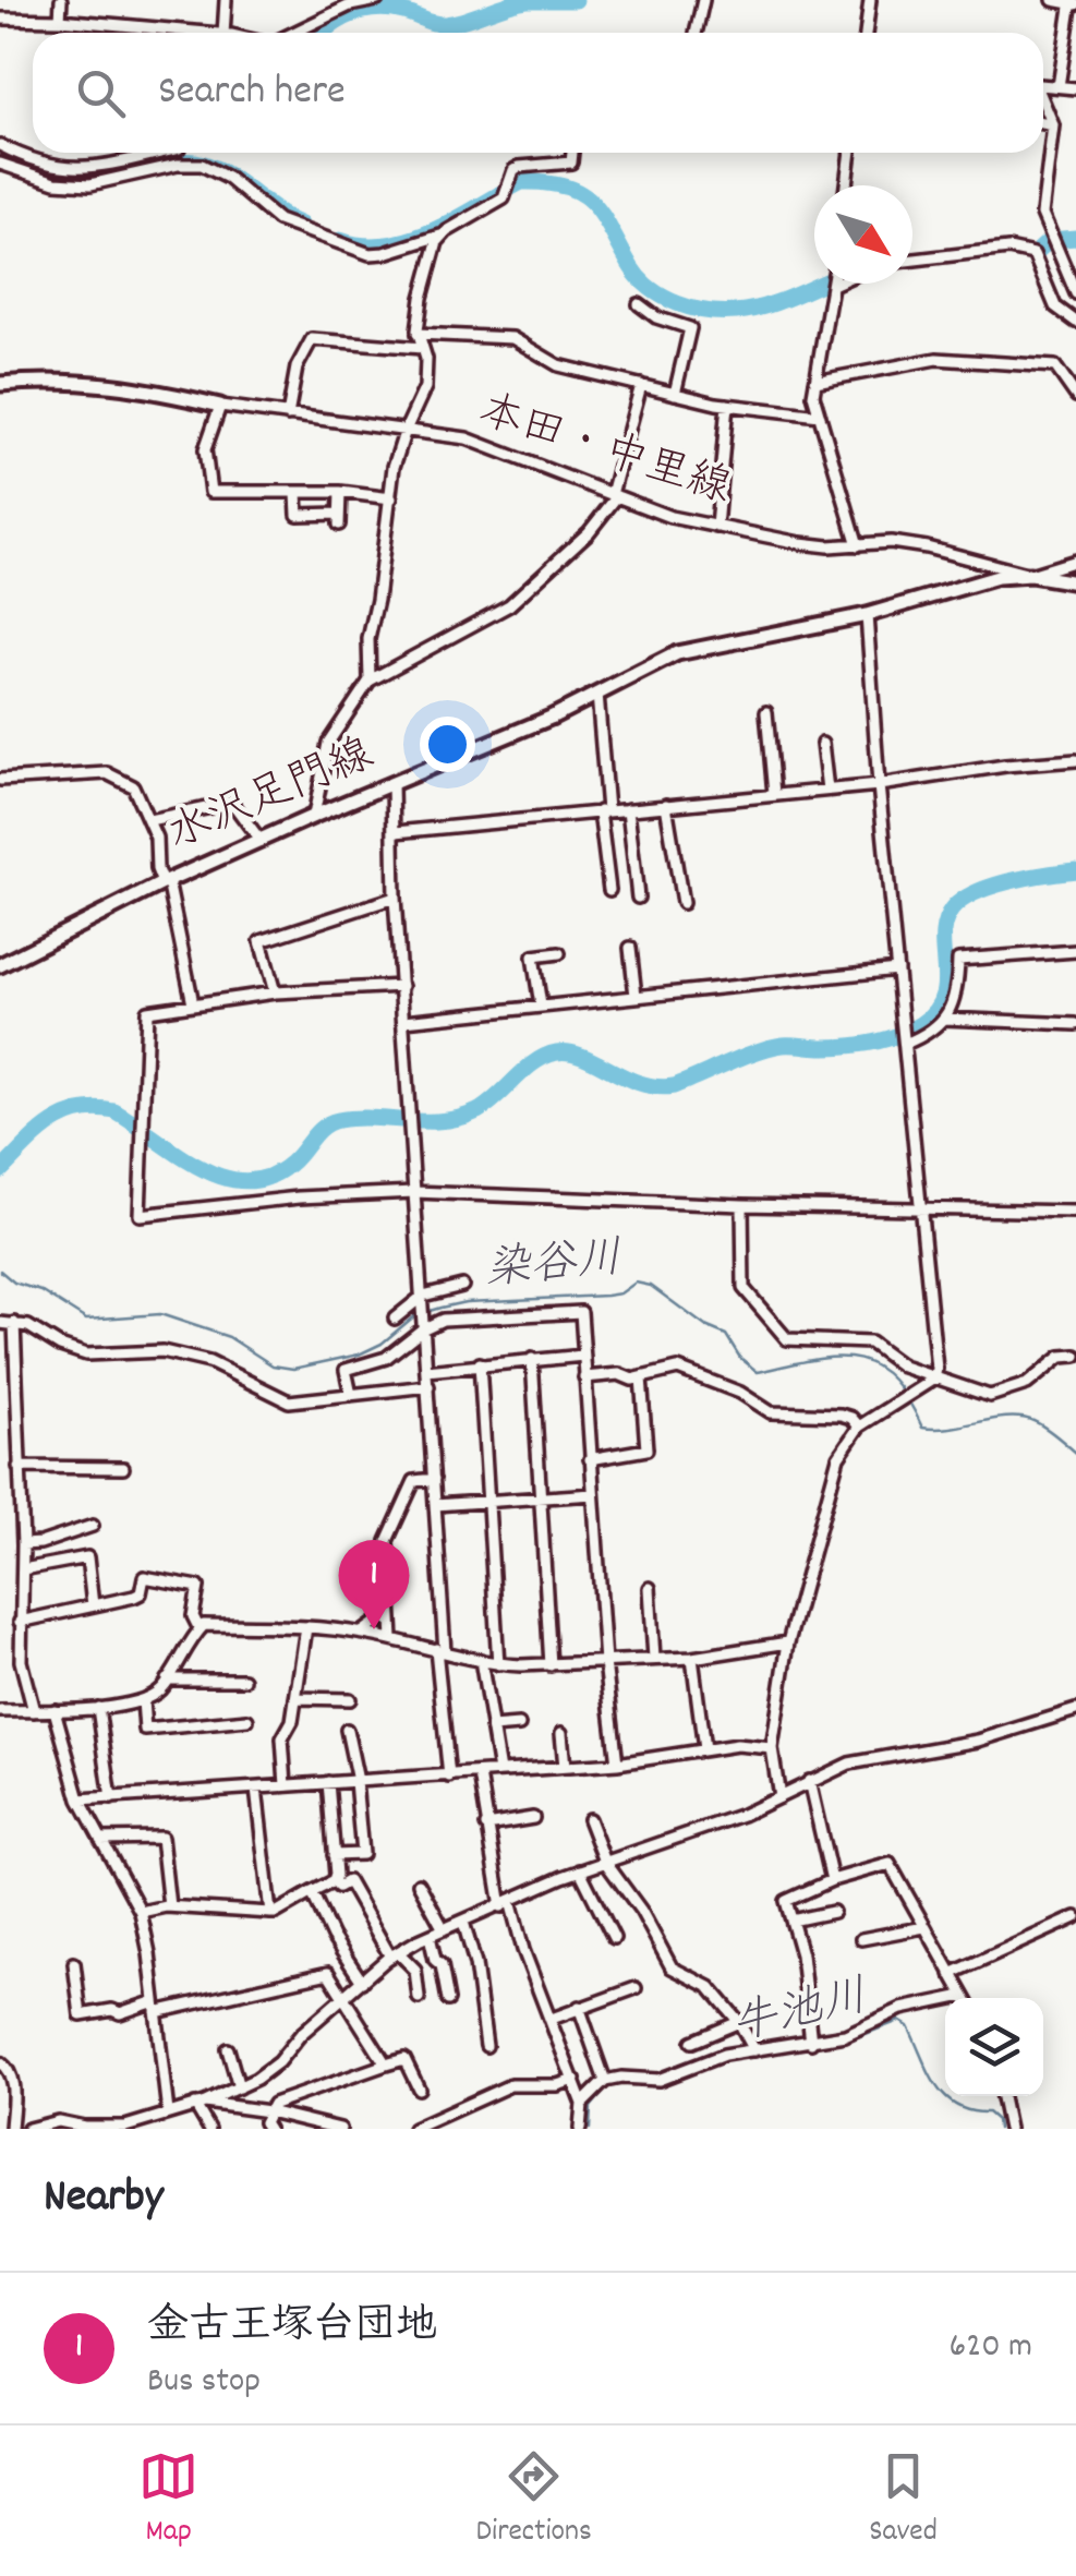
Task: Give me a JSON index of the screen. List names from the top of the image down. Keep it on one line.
{"streets":{"main road":["水沢足門線"],"street":["本田・中里線"]},"crossings":[["本田・中里線","水沢足門線"]],"water":["染谷川","牛池川"],"north":"bottom right","page":{"search":"Search here","pins":"1","heading":"Nearby","list":[{"mark":"1","name":"金古王塚台団地","note":"Bus stop","value":"620 m"}],"nav":["Map","Directions","Saved"]}}
